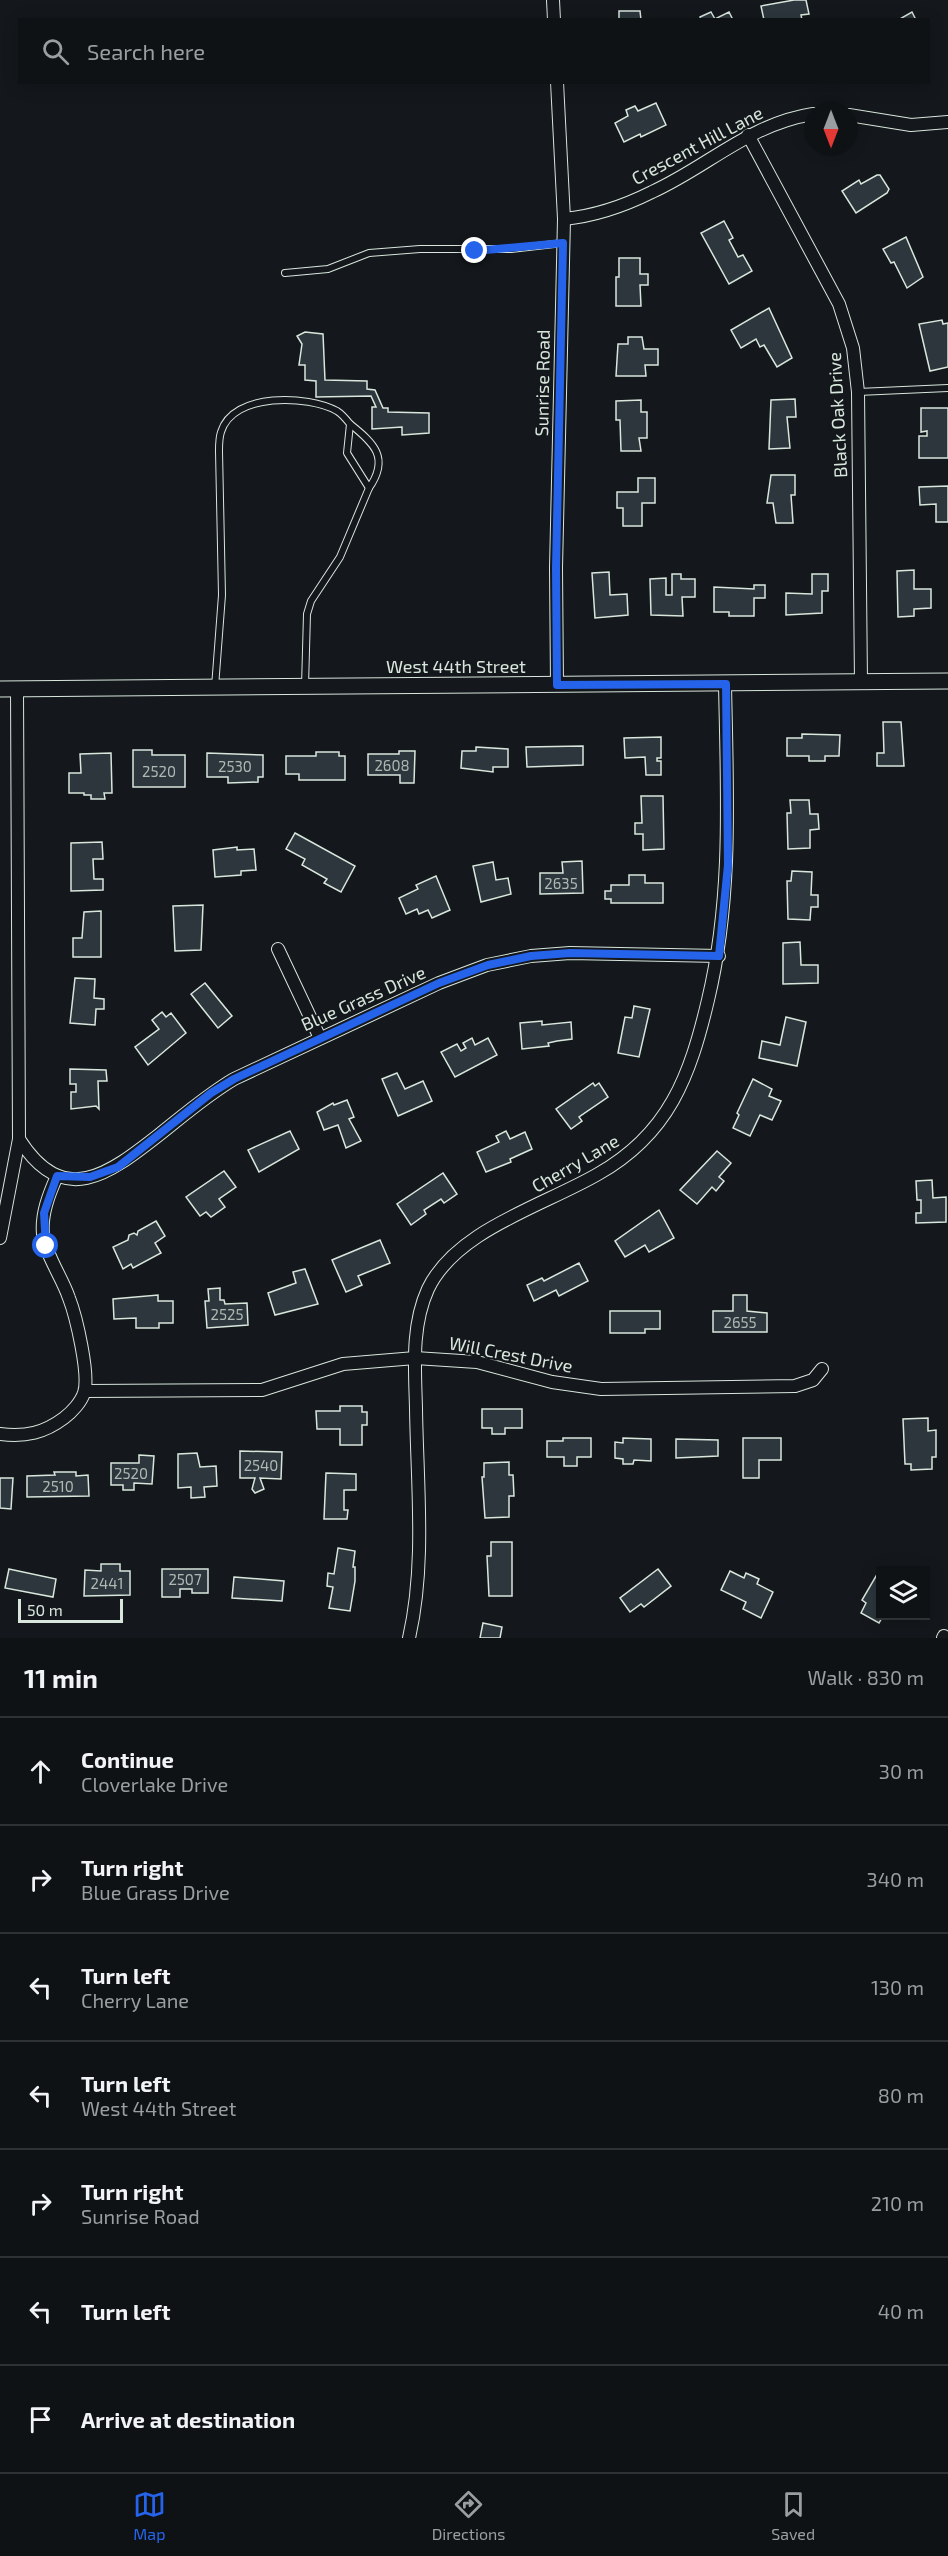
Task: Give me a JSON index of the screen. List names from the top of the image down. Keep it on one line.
{"streets":{"street":["Crescent Hill Lane","Sunrise Road","Black Oak Drive","West 44th Street","Blue Grass Drive","Cherry Lane","Will Crest Drive"]},"crossings":[["Crescent Hill Lane","Sunrise Road"],["Crescent Hill Lane","Black Oak Drive"],["Sunrise Road","West 44th Street"],["Black Oak Drive","West 44th Street"],["West 44th Street","Cherry Lane"],["Blue Grass Drive","Cherry Lane"],["Cherry Lane","Will Crest Drive"]],"house_numbers":["2608","2530","2520","2635","2525","2655","2540","2520","2510","2507","2441"],"scale_bar":"50 m","north":"bottom","page":{"search":"Search here","scale":"50 m","heading":["11 min","Walk · 830 m"],"list":[["Continue","Cloverlake Drive","30 m"],["Turn right","Blue Grass Drive","340 m"],["Turn left","Cherry Lane","130 m"],["Turn left","West 44th Street","80 m"],["Turn right","Sunrise Road","210 m"],["Turn left","40 m"],"Arrive at destination"],"nav":["Map","Directions","Saved"]}}
